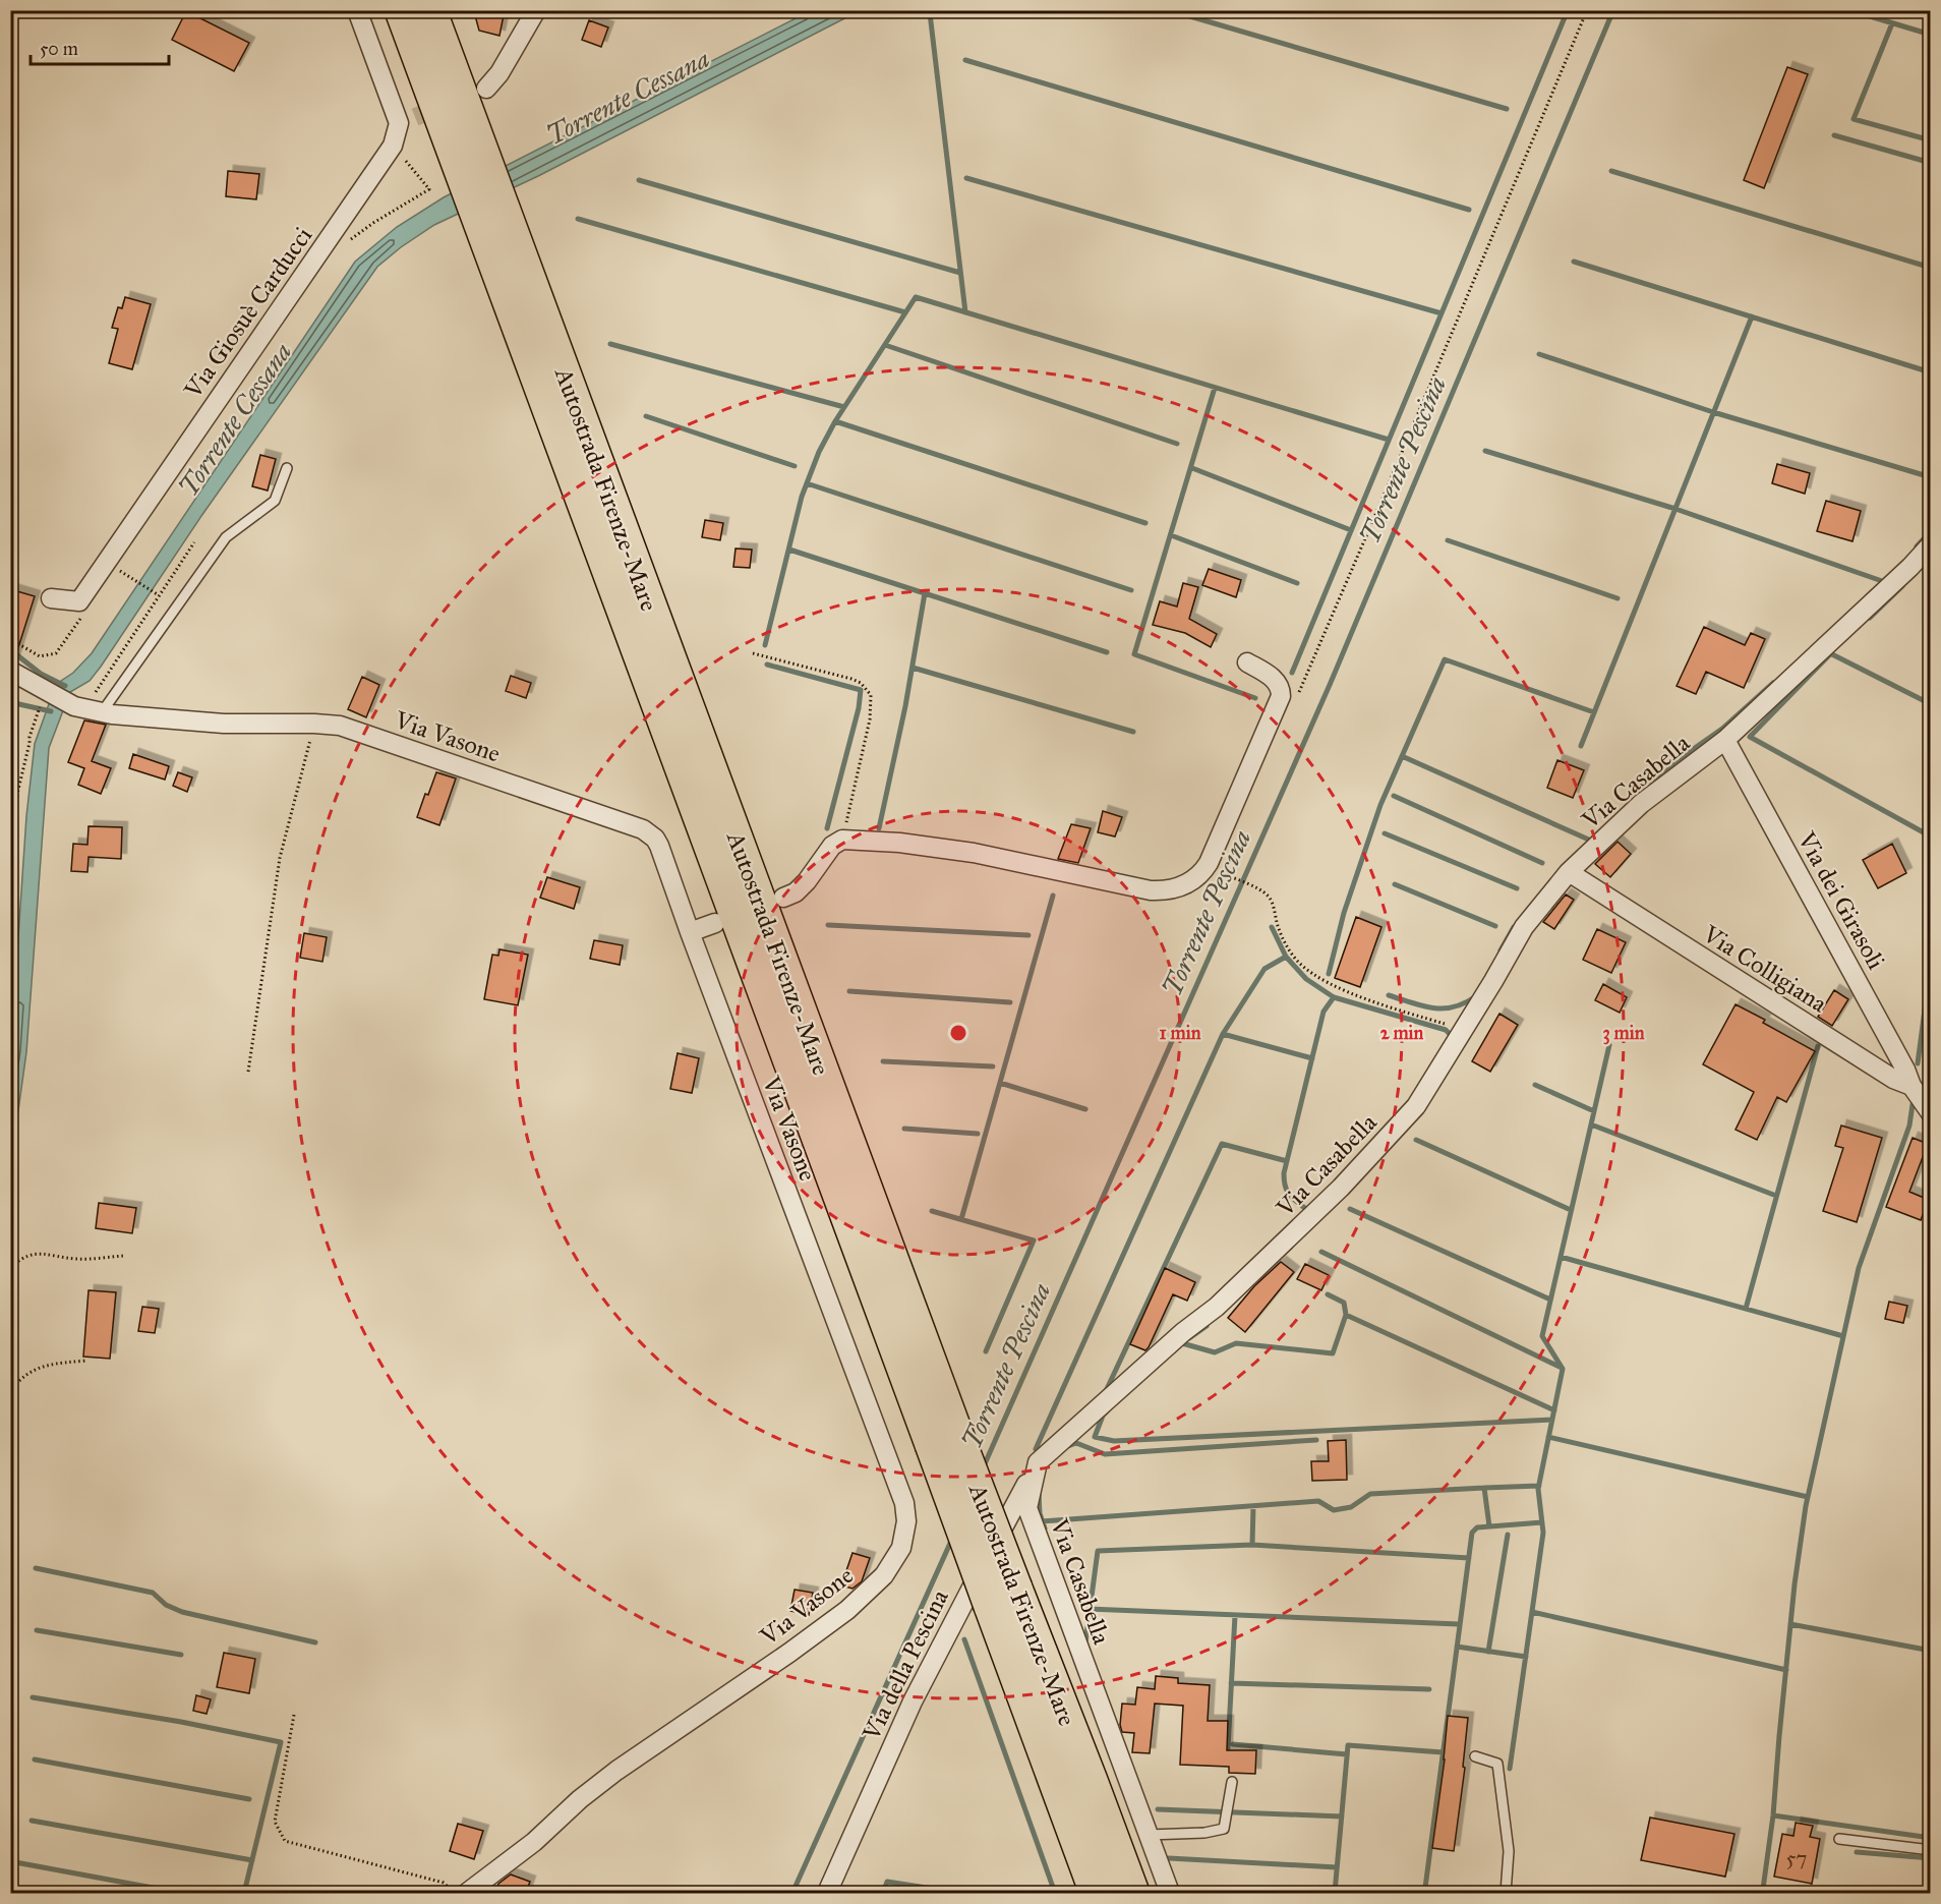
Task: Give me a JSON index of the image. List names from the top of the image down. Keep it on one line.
{"streets":{"highway":["Autostrada Firenze-Mare"],"street":["Via Giosuè Carducci","Via Vasone","Via Casabella","Via dei Girasoli","Via Colligiana","Via della Pescina"]},"crossings":[["Via Casabella","Via dei Girasoli"],["Via Casabella","Via Colligiana"],["Via Casabella","Via della Pescina"],["Via dei Girasoli","Via Colligiana"]],"water":["Torrente Cessana","Torrente Pescina"],"house_numbers":["57"],"scale_bar":"50 m","rings":["1 min","2 min","3 min"]}
